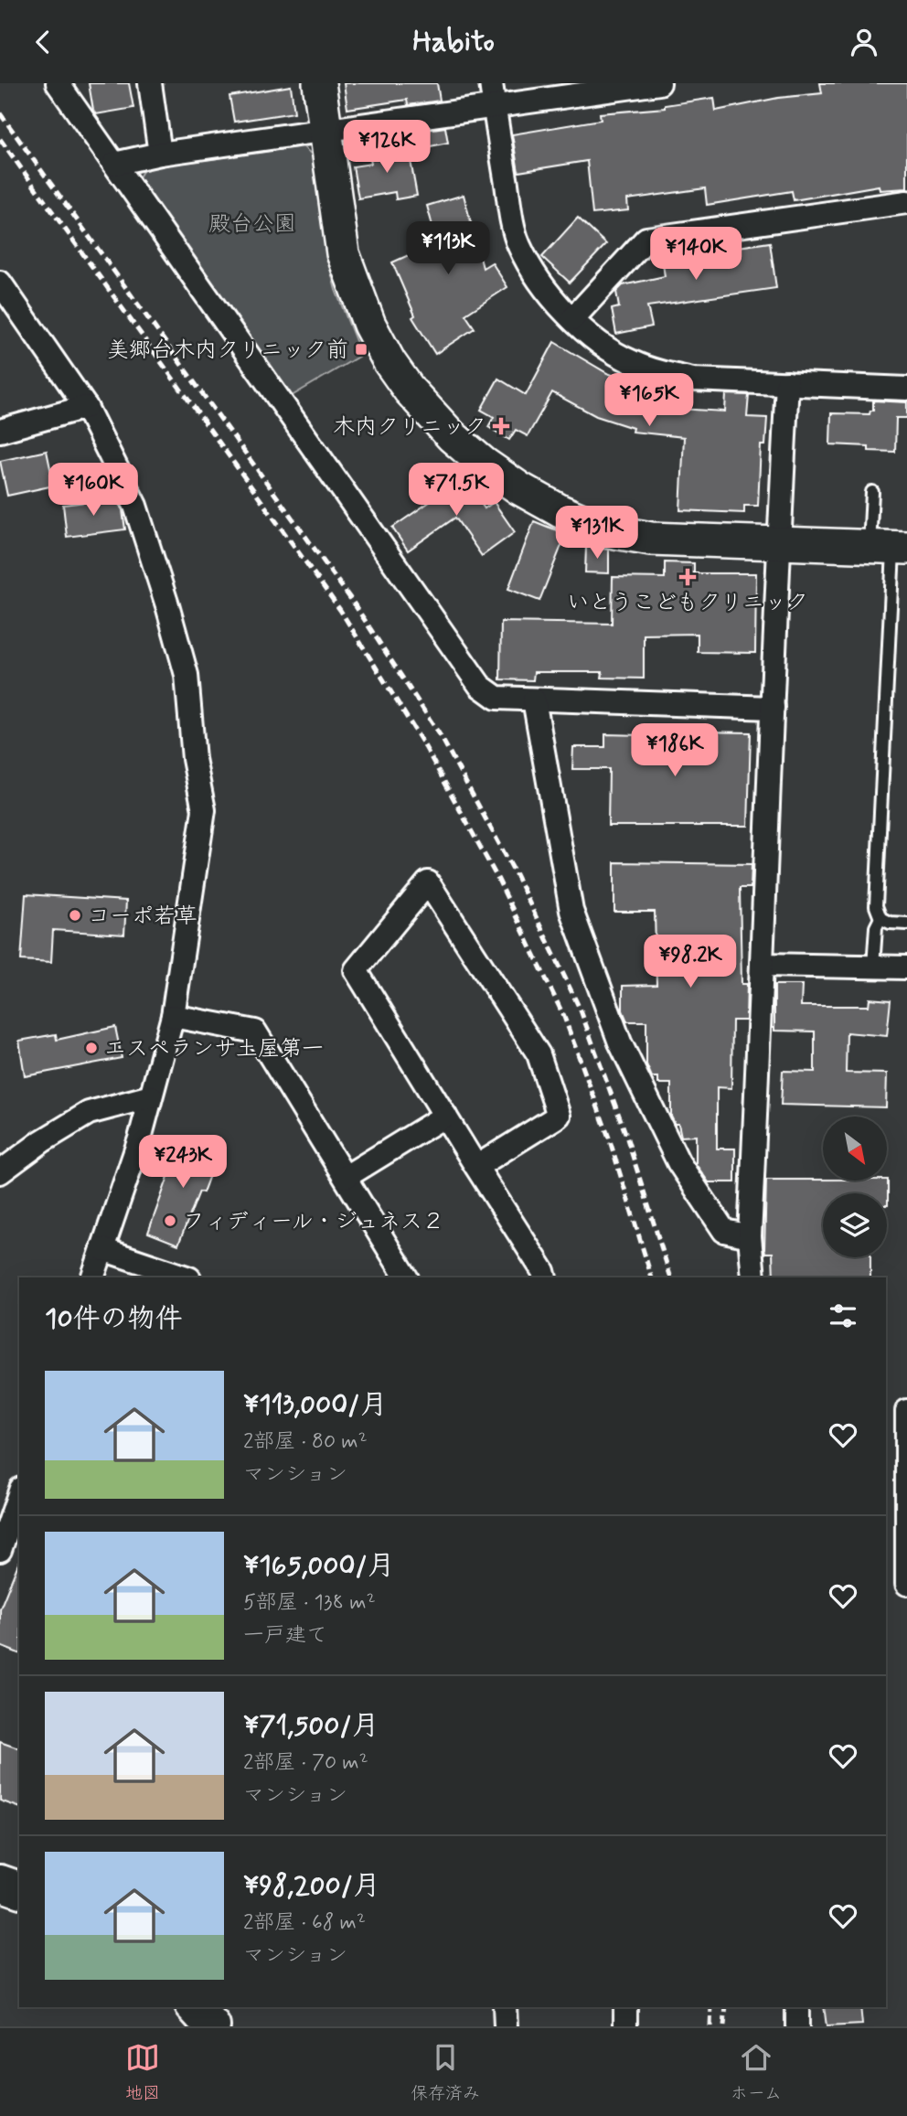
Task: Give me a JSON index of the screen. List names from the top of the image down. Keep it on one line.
{"parks":["殿台公園"],"places":{"transit":["美郷台木内クリニック前"],"health":["木内クリニック","いとうこどもクリニック"],"other":["コーポ若草","エスペランサ土屋第一","フィディール・ジュネス２"]},"north":"bottom right","page":{"header":"Habito","price":["¥126K","¥113K","¥140K","¥165K","¥160K","¥71.5K","¥131K","¥186K","¥98.2K","¥243K"],"heading":"10件の物件","list":[{"name":"¥113,000/月","note":"2部屋 · 80 m² · マンション"},{"name":"¥165,000/月","note":"5部屋 · 138 m² · 一戸建て"},{"name":"¥71,500/月","note":"2部屋 · 70 m² · マンション"},{"name":"¥98,200/月","note":"2部屋 · 68 m² · マンション"}],"tabs":["地図","保存済み","ホーム"]}}
